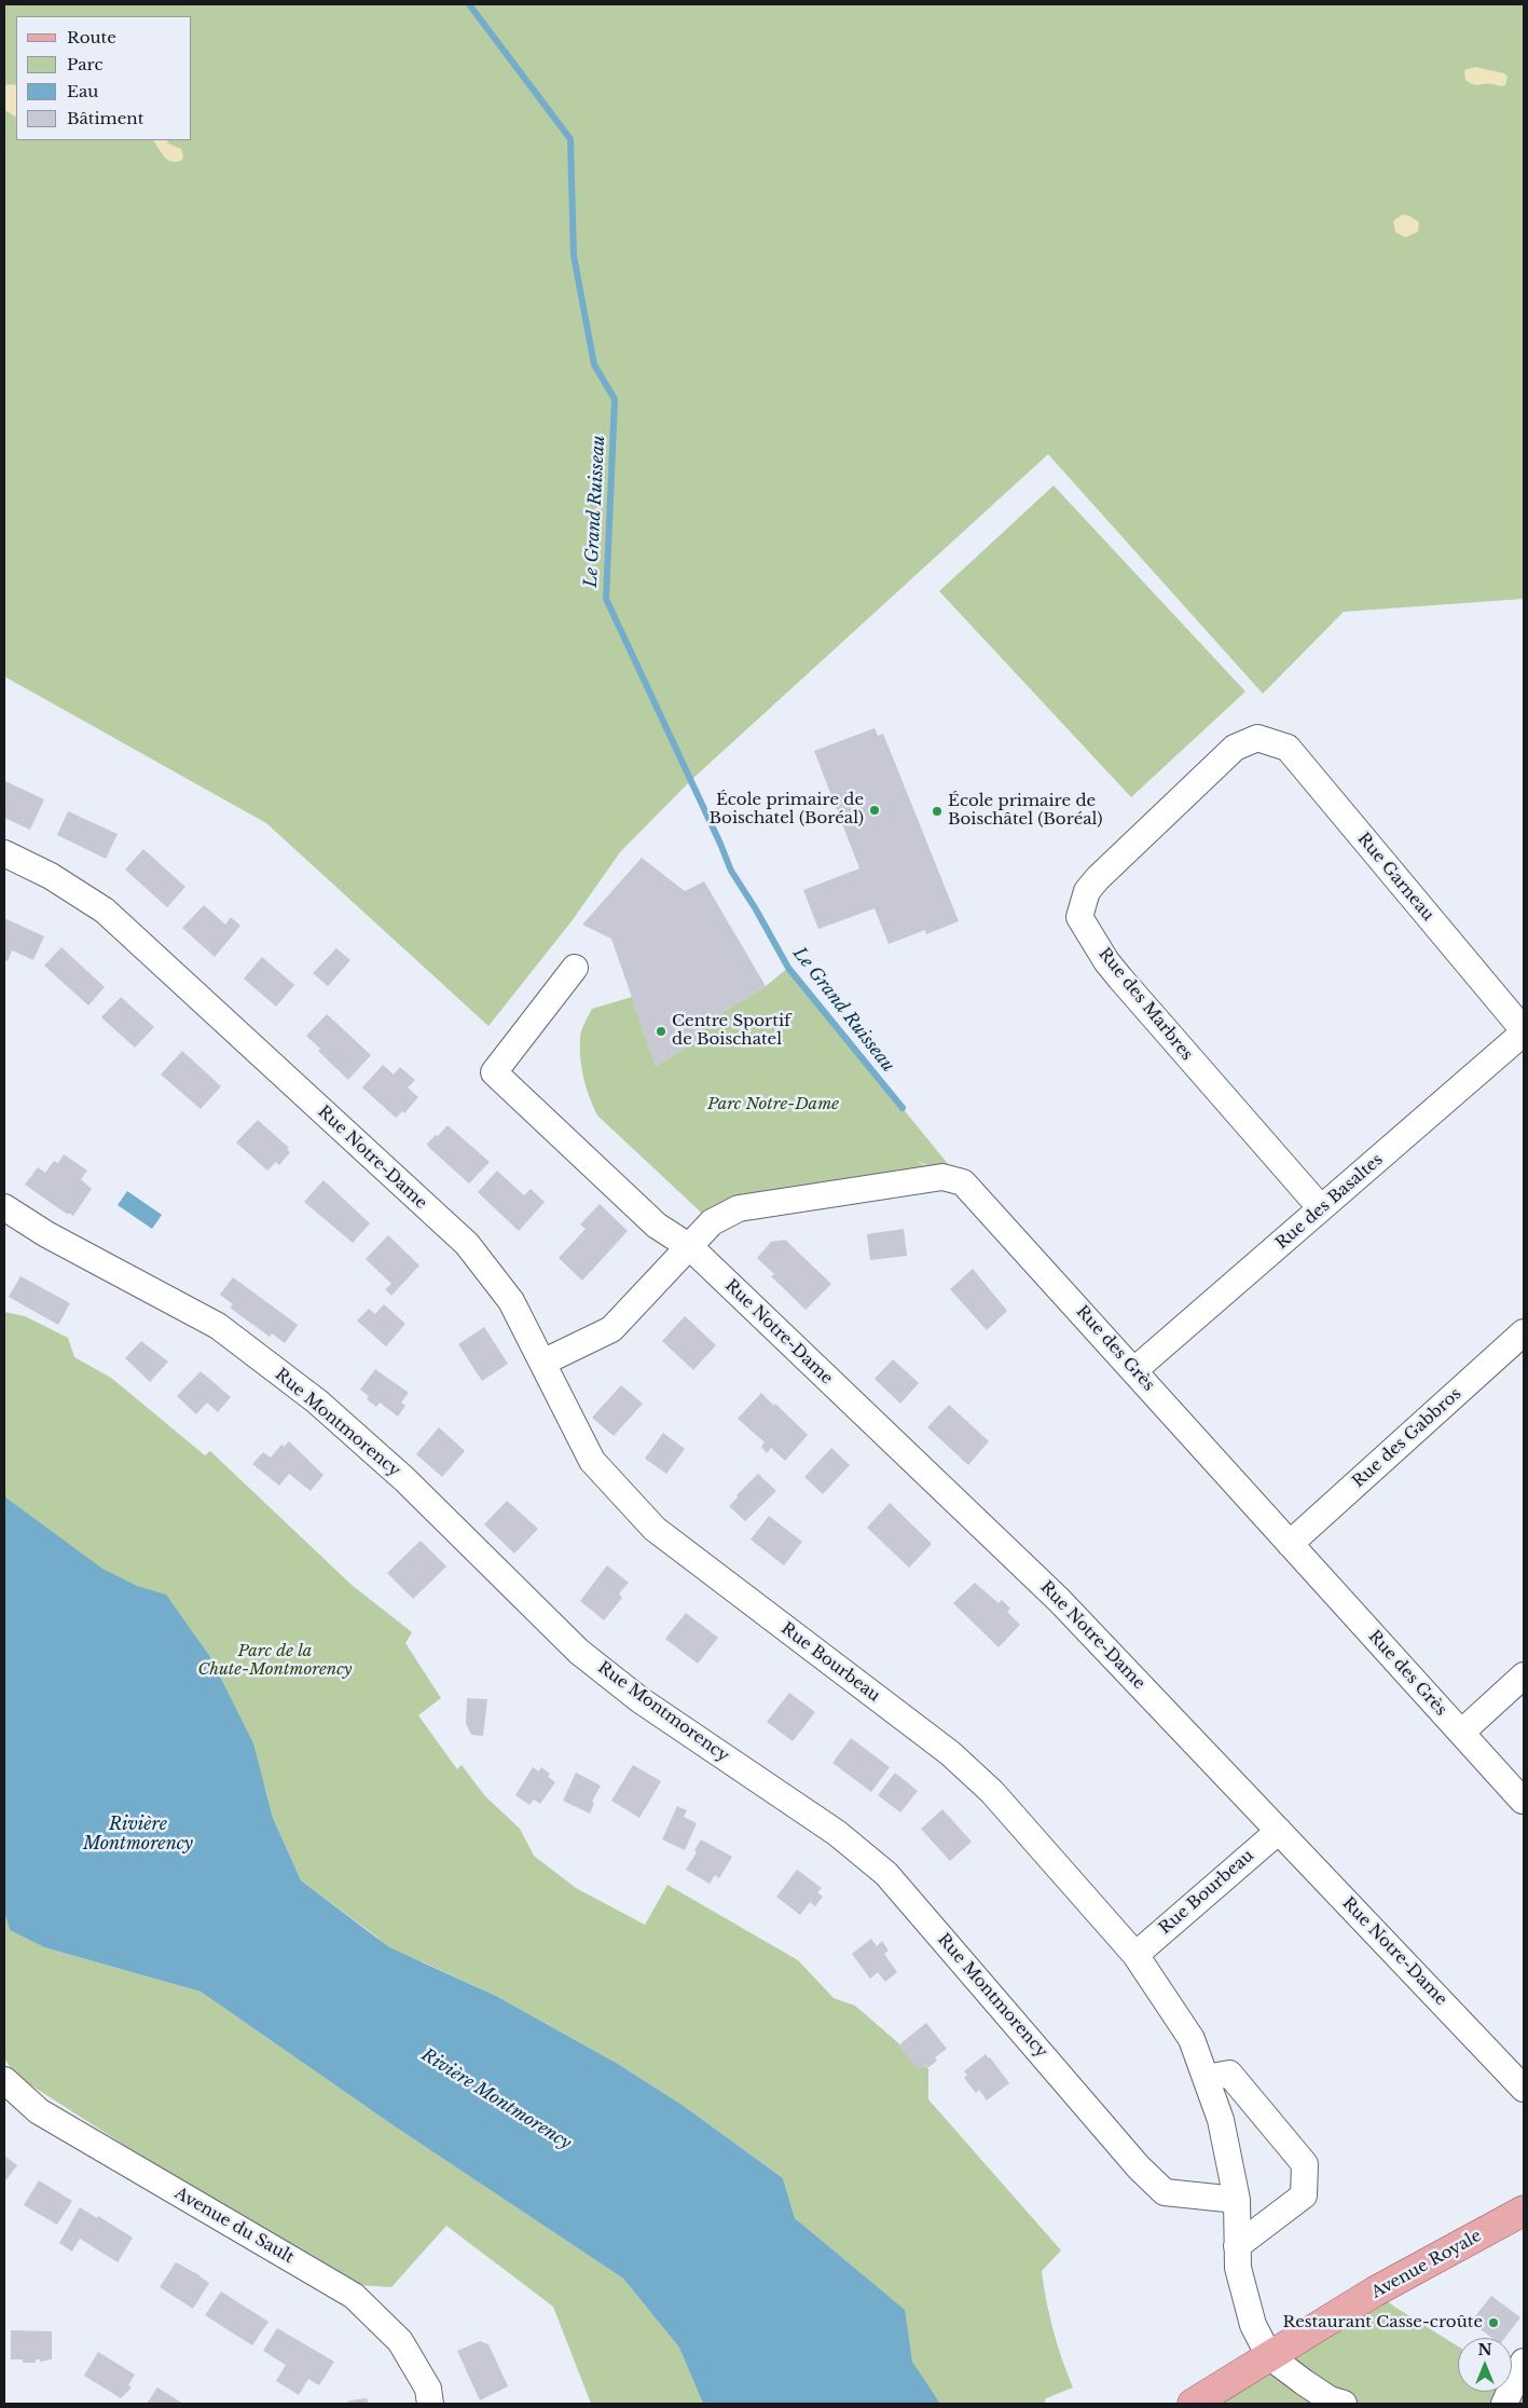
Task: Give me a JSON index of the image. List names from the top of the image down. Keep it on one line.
{"streets":{"main road":["Avenue Royale"],"street":["Rue Garneau","Rue des Marbres","Rue Notre-Dame","Rue des Basaltes","Rue des Grès","Rue Montmorency","Rue des Gabbros","Rue Bourbeau","Avenue du Sault"]},"crossings":[["Rue Garneau","Rue des Marbres"],["Rue Garneau","Rue des Basaltes"],["Rue des Marbres","Rue des Basaltes"],["Rue Notre-Dame","Rue des Grès"],["Rue Notre-Dame","Rue Bourbeau"],["Rue des Basaltes","Rue des Grès"],["Rue des Grès","Rue des Gabbros"],["Rue Montmorency","Rue Bourbeau"],["Rue Bourbeau","Avenue Royale"]],"water":["Le Grand Ruisseau","Rivière Montmorency"],"parks":["Parc Notre-Dame","Parc de la Chute-Montmorency"],"places":["École primaire de Boischatel (Boréal)","École primaire de Boischâtel (Boréal)","Centre Sportif de Boischatel","Restaurant Casse-croûte"],"legend":["Route","Parc","Eau","Bâtiment"],"north":"top"}
